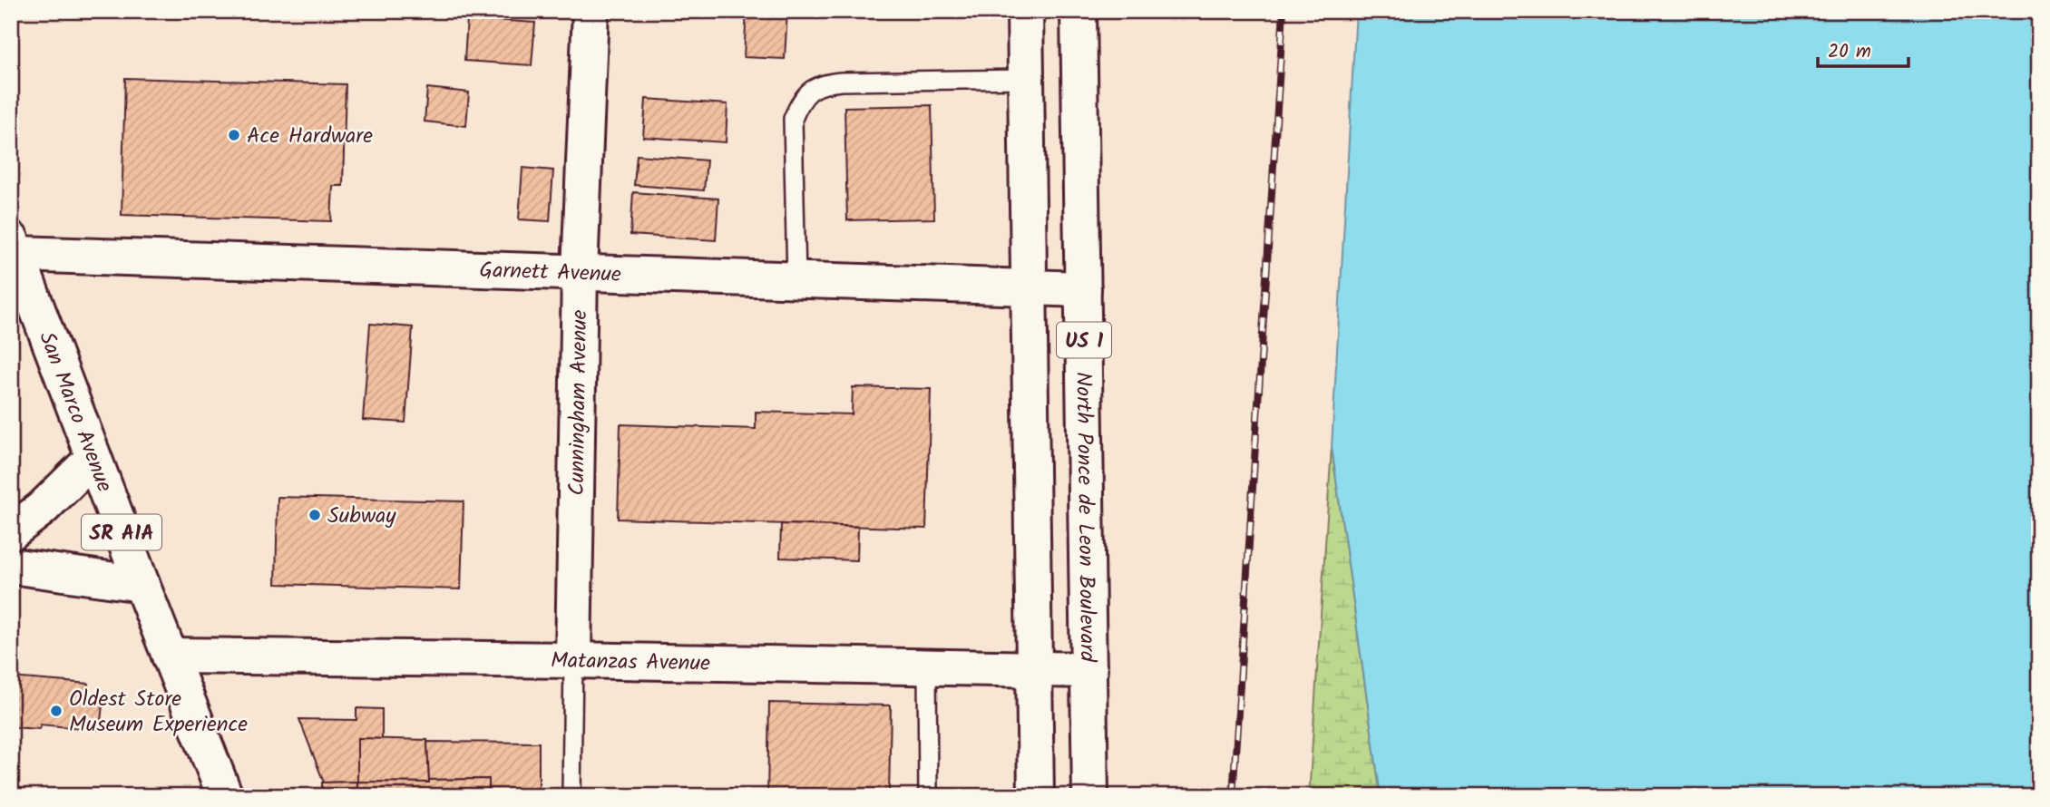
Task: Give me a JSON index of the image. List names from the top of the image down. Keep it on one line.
{"streets":{"main road":["Garnett Avenue","US 1","Cunningham Avenue","San Marco Avenue","North Ponce de Leon Boulevard","SR A1A","Matanzas Avenue"]},"crossings":[["Garnett Avenue","US 1"],["Garnett Avenue","Cunningham Avenue"],["Garnett Avenue","San Marco Avenue"],["Garnett Avenue","North Ponce de Leon Boulevard"],["US 1","Matanzas Avenue"],["Cunningham Avenue","Matanzas Avenue"],["San Marco Avenue","Matanzas Avenue"],["North Ponce de Leon Boulevard","Matanzas Avenue"]],"places":["Ace Hardware","Subway","Oldest Store Museum Experience"],"scale_bar":"20 m"}
